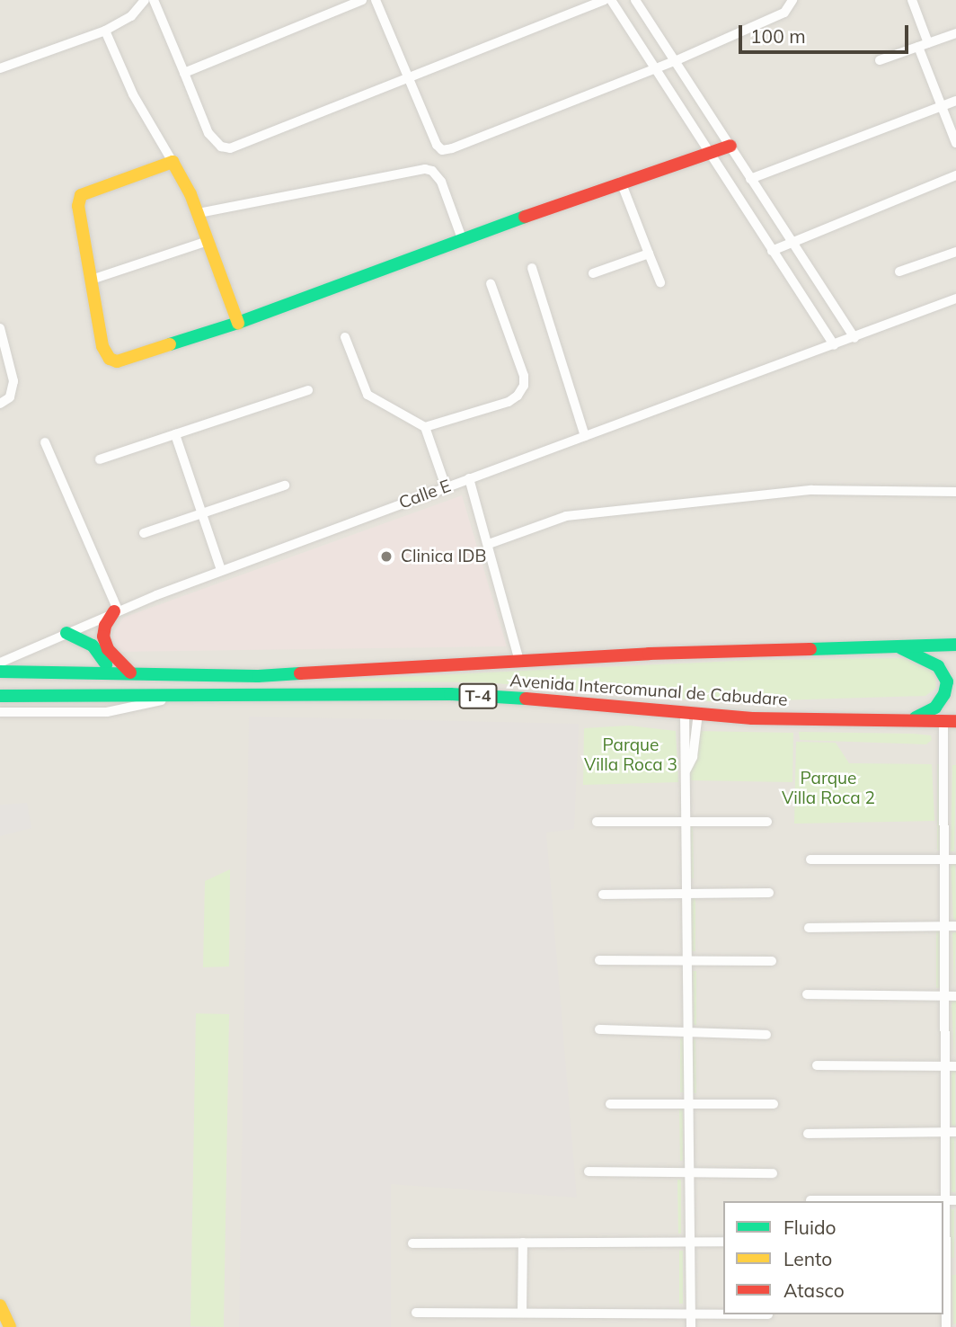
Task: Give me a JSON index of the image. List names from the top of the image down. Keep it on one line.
{"streets":{"main road":["Avenida Intercomunal de Cabudare","T-4"],"street":["Calle E"]},"crossings":[["Avenida Intercomunal de Cabudare","T-4"]],"parks":["Parque Villa Roca 3","Parque Villa Roca 2"],"places":["Clinica IDB"],"legend":["Fluido","Lento","Atasco"],"scale_bar":"100 m"}
